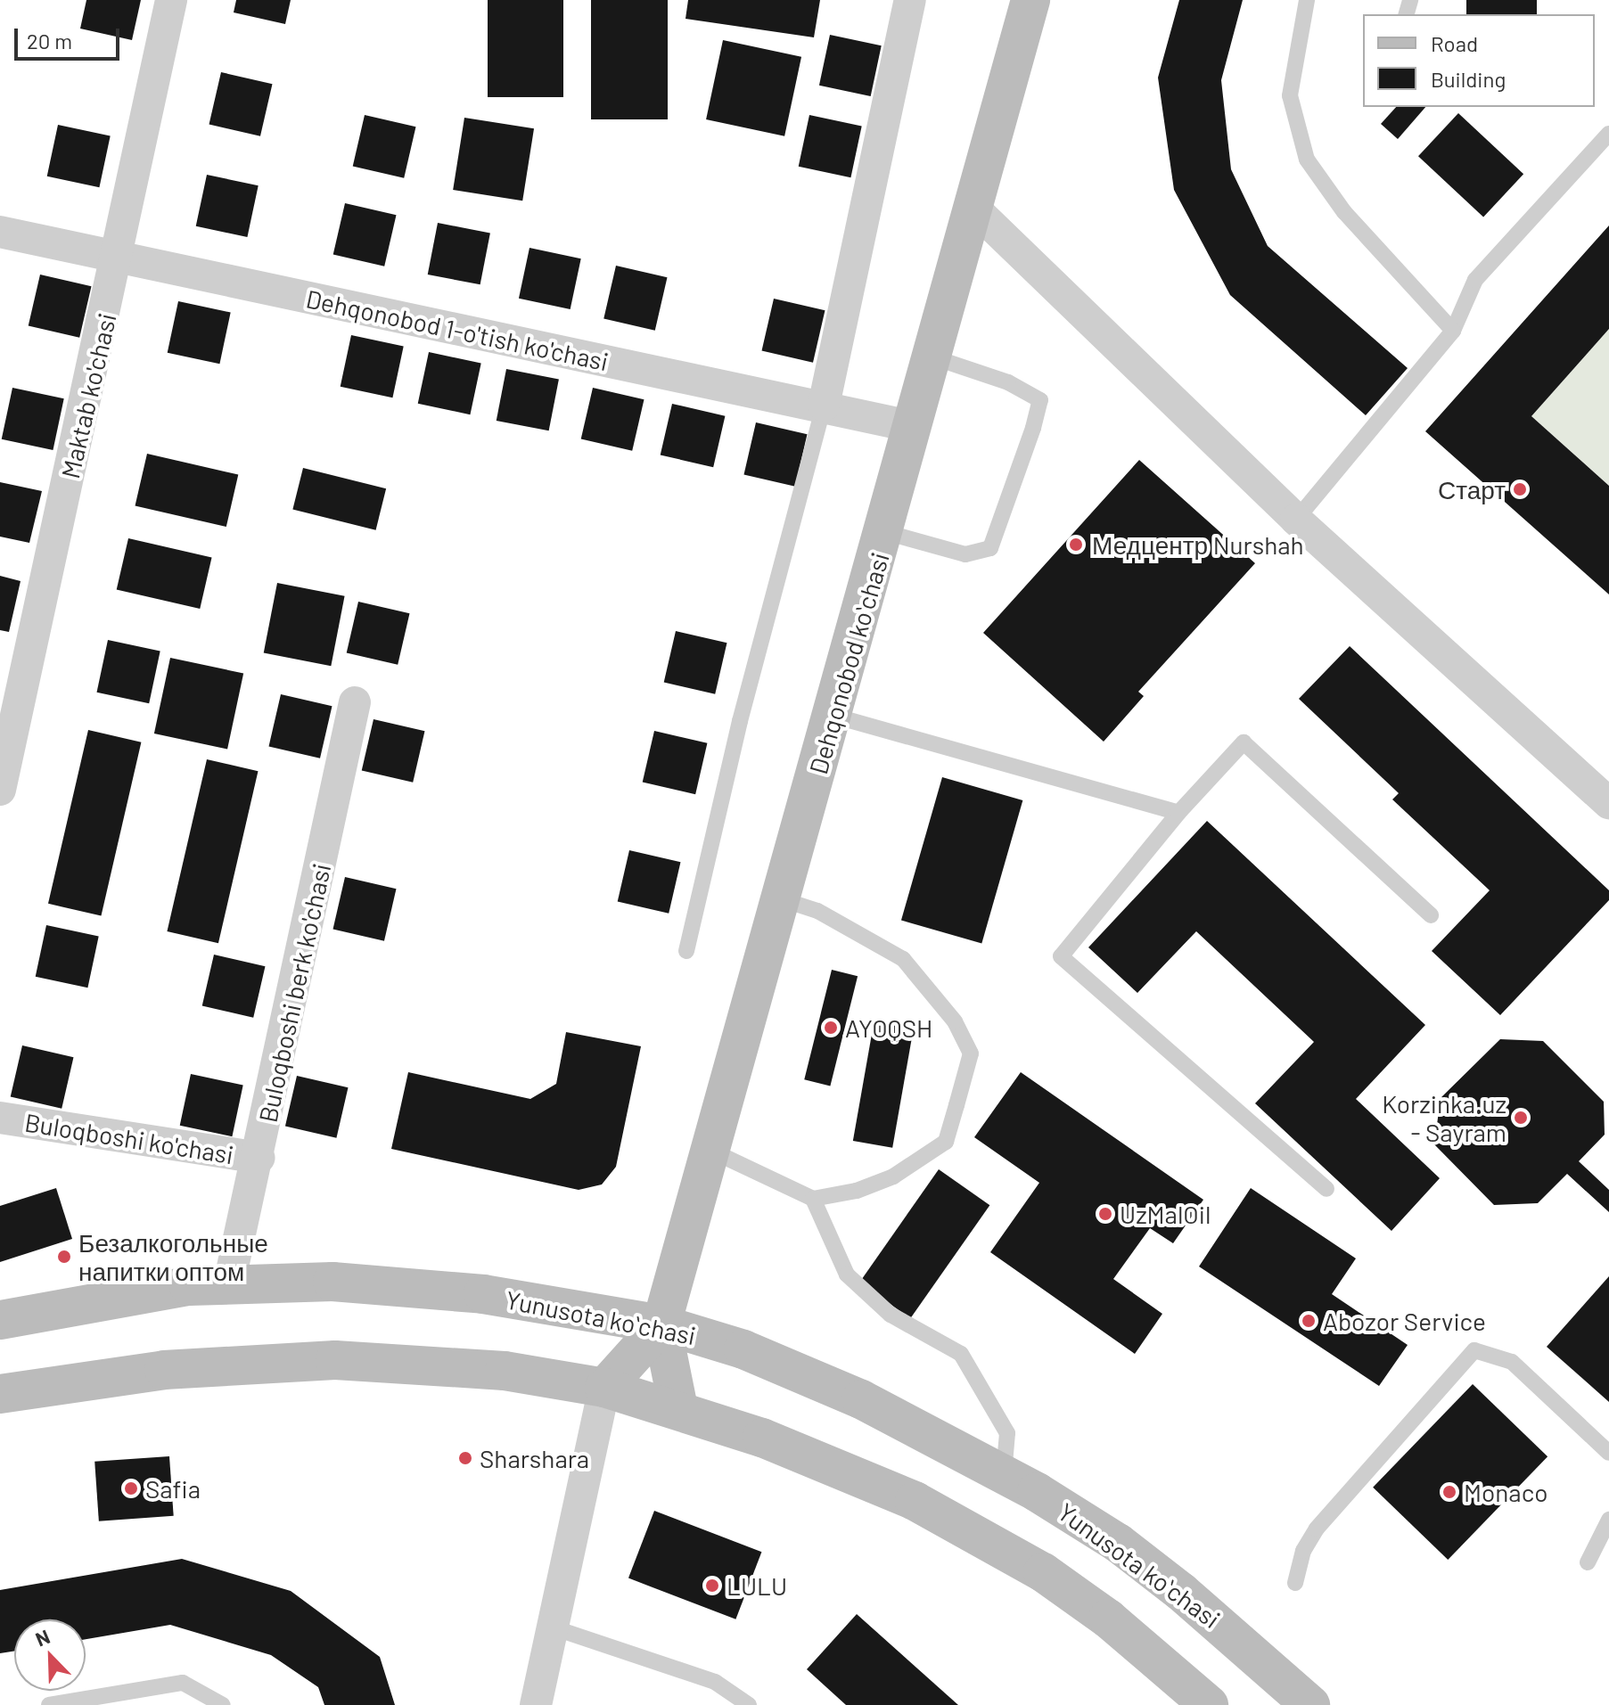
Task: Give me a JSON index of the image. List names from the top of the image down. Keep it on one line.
{"streets":{"main road":["Dehqonobod koʻchasi","Yunusota koʻchasi"],"street":["Dehqonobod 1-o'tish ko'chasi","Maktab ko'chasi","Buloqboshi berk ko'chasi","Buloqboshi ko'chasi"]},"crossings":[["Dehqonobod 1-o'tish ko'chasi","Maktab ko'chasi"],["Dehqonobod 1-o'tish ko'chasi","Dehqonobod koʻchasi"],["Dehqonobod koʻchasi","Yunusota koʻchasi"],["Buloqboshi berk ko'chasi","Buloqboshi ko'chasi"],["Buloqboshi berk ko'chasi","Yunusota koʻchasi"]],"places":["Старт","Медцентр Nurshah","AYOQSH","Korzinka.uz - Sayram","UzMalOil","Безалкогольные напитки оптом","Abozor Service","Sharshara","Safia","Monaco","LULU"],"legend":["Road","Building"],"scale_bar":"20 m","north":"top left"}
